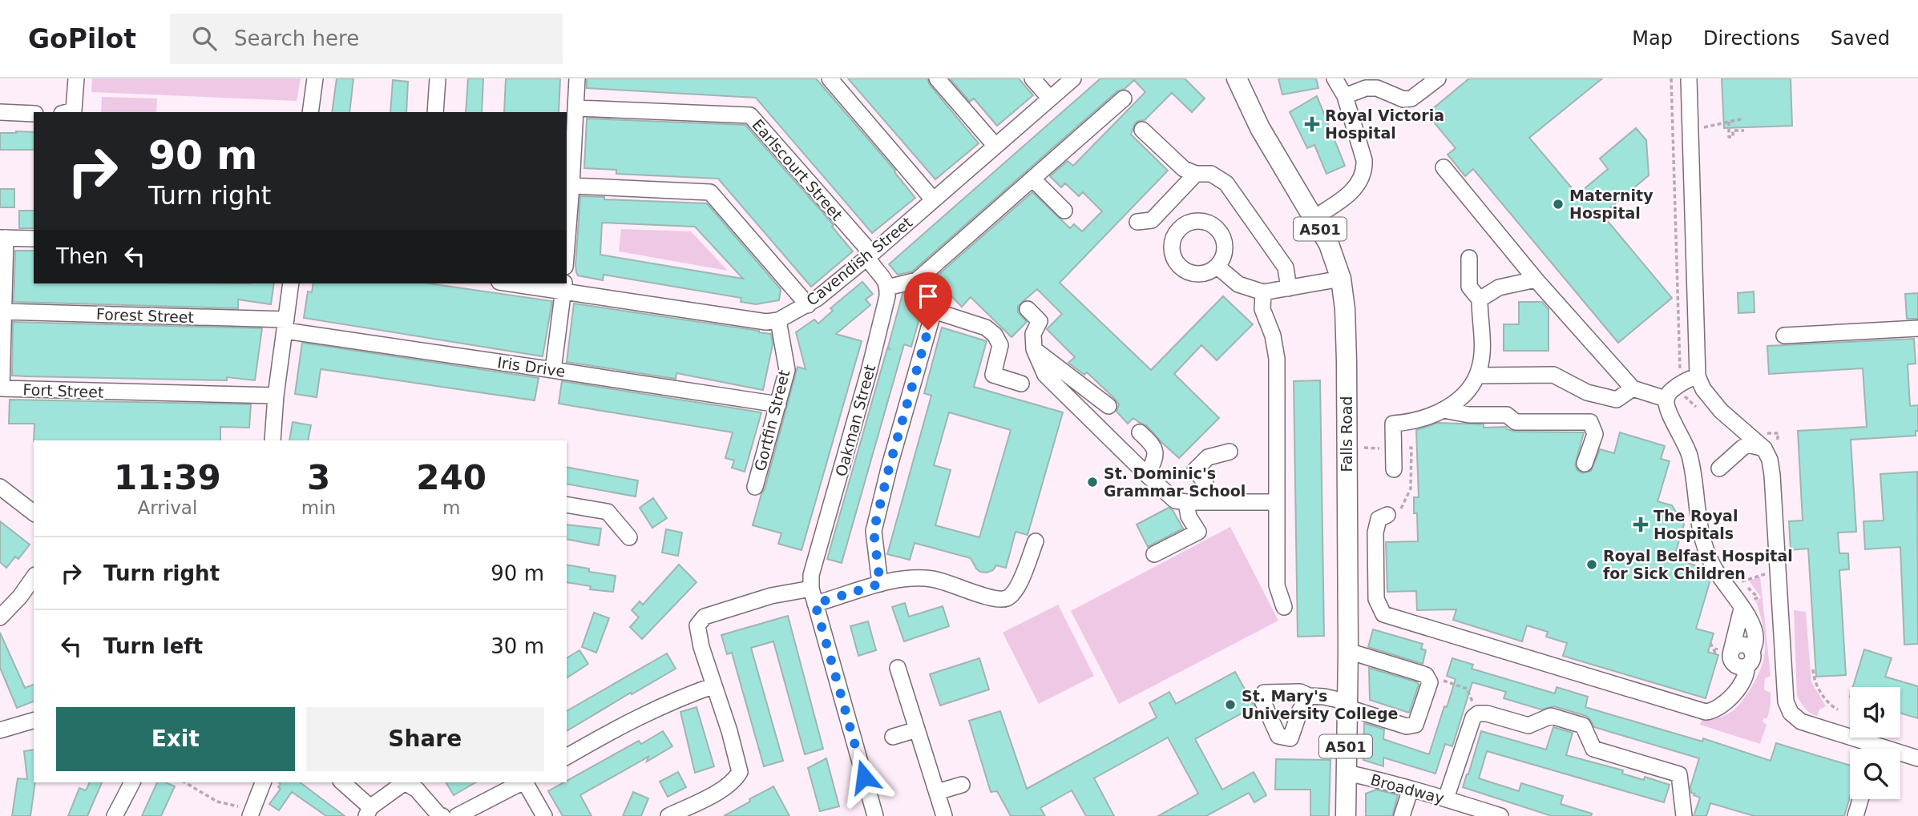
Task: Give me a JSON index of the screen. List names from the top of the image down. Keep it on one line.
{"streets":{"main road":["A501","Falls Road"],"street":["Earlscourt Street","Cavendish Street","Forest Street","Iris Drive","Fort Street","Gortfin Street","Oakman Street","Broadway"]},"crossings":[["Earlscourt Street","Cavendish Street"],["Cavendish Street","Gortfin Street"],["Forest Street","Iris Drive"],["Forest Street","Fort Street"],["Iris Drive","Gortfin Street"],["Falls Road","Broadway"]],"places":{"health":["Royal Victoria Hospital","The Royal Hospitals"],"other":["Maternity Hospital","St. Dominic's Grammar School","Royal Belfast Hospital for Sick Children","St. Mary's University College"]},"page":{"header":"GoPilot","search":"Search here","nav":["Map","Directions","Saved"],"turn":["90 m","Turn right"],"then":"Then","eta":["11:39","Arrival","3","min","240","m"],"list":[{"name":"Turn right","value":"90 m"},{"name":"Turn left","value":"30 m"}],"buttons":["Exit","Share"]}}
